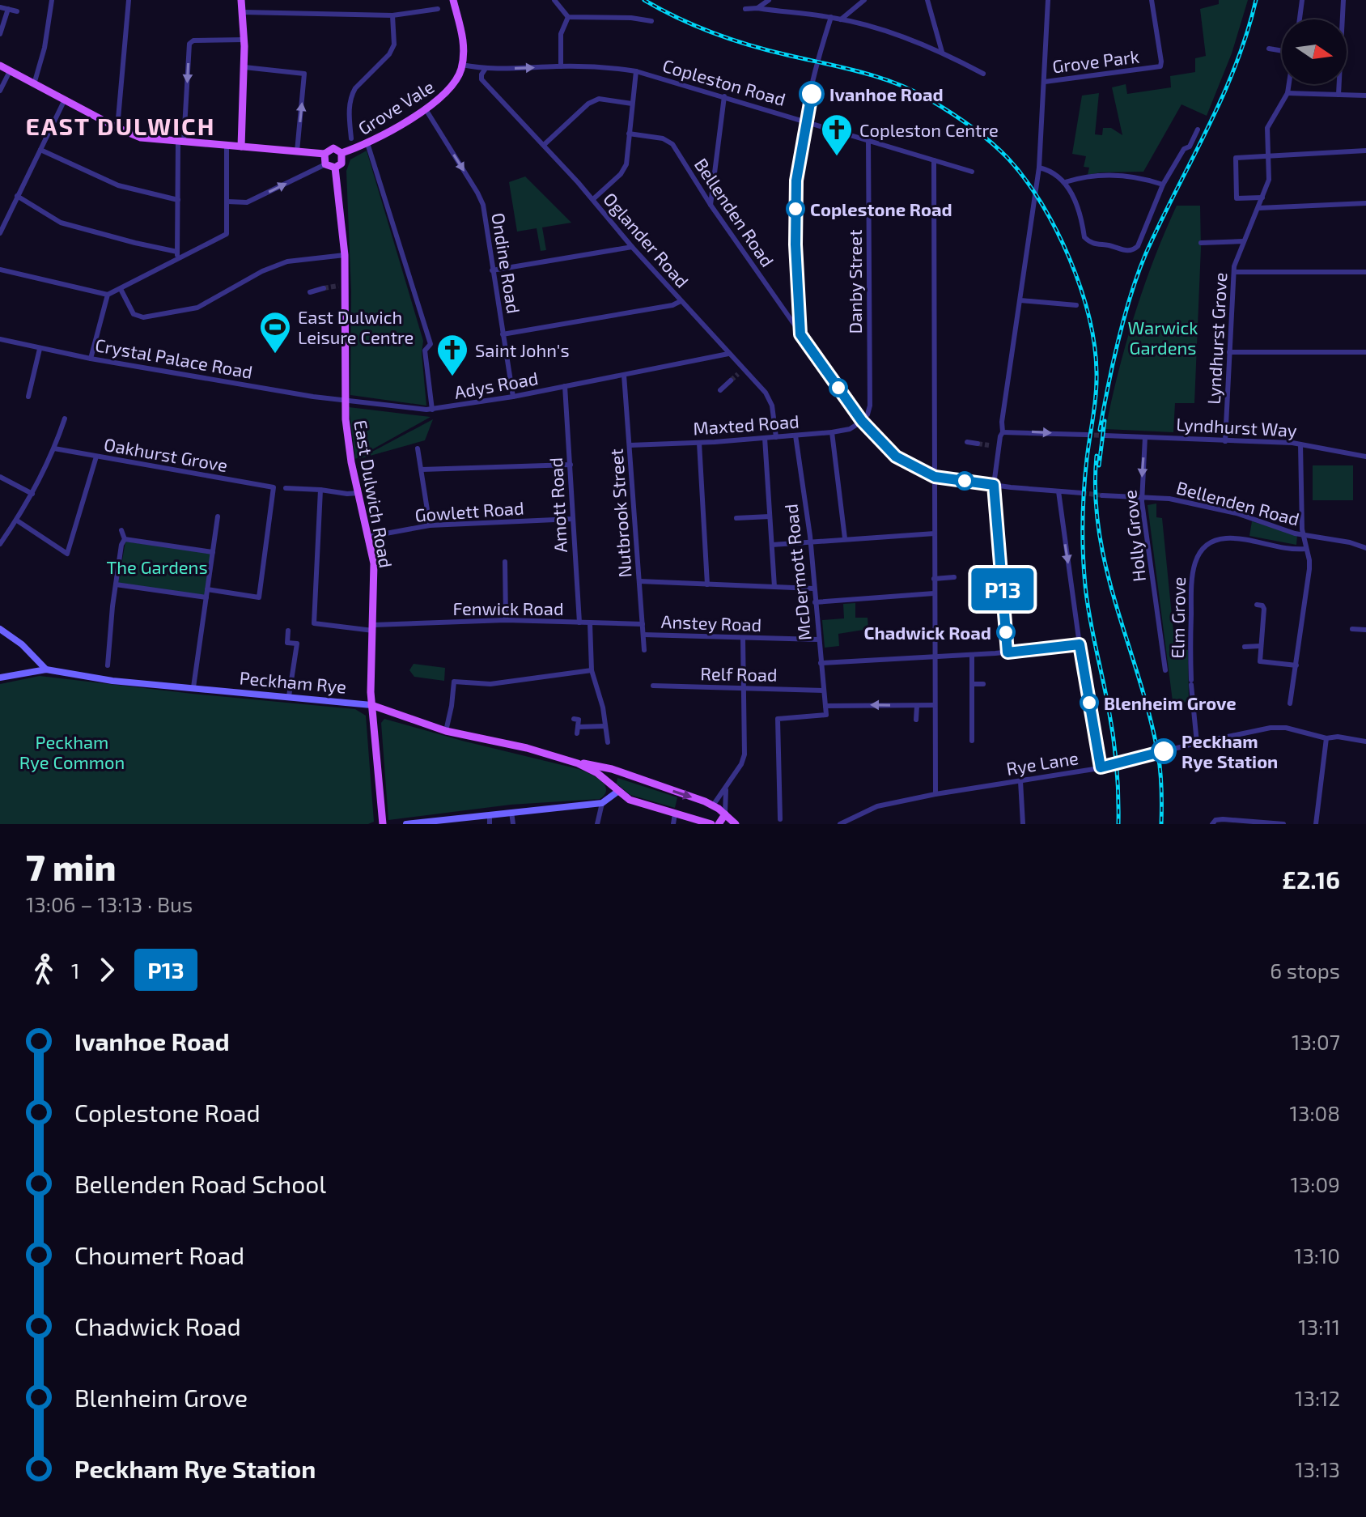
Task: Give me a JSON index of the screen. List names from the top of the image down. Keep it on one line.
{"streets":{"main road":["Grove Vale","East Dulwich Road","Peckham Rye"],"street":["Grove Park","Copleston Road","Bellenden Road","Oglander Road","Ondine Road","Danby Street","Lyndhurst Grove","Crystal Palace Road","Adys Road","Maxted Road","Lyndhurst Way","Oakhurst Grove","Amott Road","Gowlett Road","Nutbrook Street","Holly Grove","McDermott Road","Fenwick Road","Elm Grove","Anstey Road","Relf Road","Rye Lane"]},"crossings":[["Copleston Road","Grove Vale"],["Copleston Road","Oglander Road"],["Copleston Road","Danby Street"],["Grove Vale","Ondine Road"],["Grove Vale","East Dulwich Road"],["Bellenden Road","Danby Street"],["Bellenden Road","Maxted Road"],["Bellenden Road","Holly Grove"],["Oglander Road","Adys Road"],["Oglander Road","Maxted Road"],["Ondine Road","Adys Road"],["Danby Street","Maxted Road"],["Lyndhurst Grove","Lyndhurst Way"],["Crystal Palace Road","Adys Road"],["Crystal Palace Road","East Dulwich Road"],["Adys Road","East Dulwich Road"],["Adys Road","Amott Road"],["Adys Road","Nutbrook Street"],["Maxted Road","Nutbrook Street"],["Maxted Road","McDermott Road"],["Lyndhurst Way","Holly Grove"],["East Dulwich Road","Gowlett Road"],["East Dulwich Road","Fenwick Road"],["East Dulwich Road","Peckham Rye"],["Amott Road","Gowlett Road"],["Amott Road","Fenwick Road"],["Nutbrook Street","Fenwick Road"],["Nutbrook Street","Anstey Road"],["McDermott Road","Anstey Road"],["McDermott Road","Relf Road"],["Elm Grove","Rye Lane"]],"one_way":["Ondine Road"],"districts":["EAST DULWICH"],"parks":["Warwick Gardens","The Gardens","Peckham Rye Common"],"places":{"other":["Ivanhoe Road","Coplestone Road","Chadwick Road","Blenheim Grove","Peckham Rye Station"],"church":["Copleston Centre","Saint John's"],"sports":["East Dulwich Leisure Centre"]},"lines":["bus line P13"],"north":"right","page":{"on_map":"P13","heading":["7 min","13:06 – 13:13 · Bus","£2.16"],"legs":["1","P13","6 stops"],"list":[{"name":"Ivanhoe Road","value":"13:07"},{"name":"Coplestone Road","value":"13:08"},{"name":"Bellenden Road School","value":"13:09"},{"name":"Choumert Road","value":"13:10"},{"name":"Chadwick Road","value":"13:11"},{"name":"Blenheim Grove","value":"13:12"},{"name":"Peckham Rye Station","value":"13:13"}]}}
